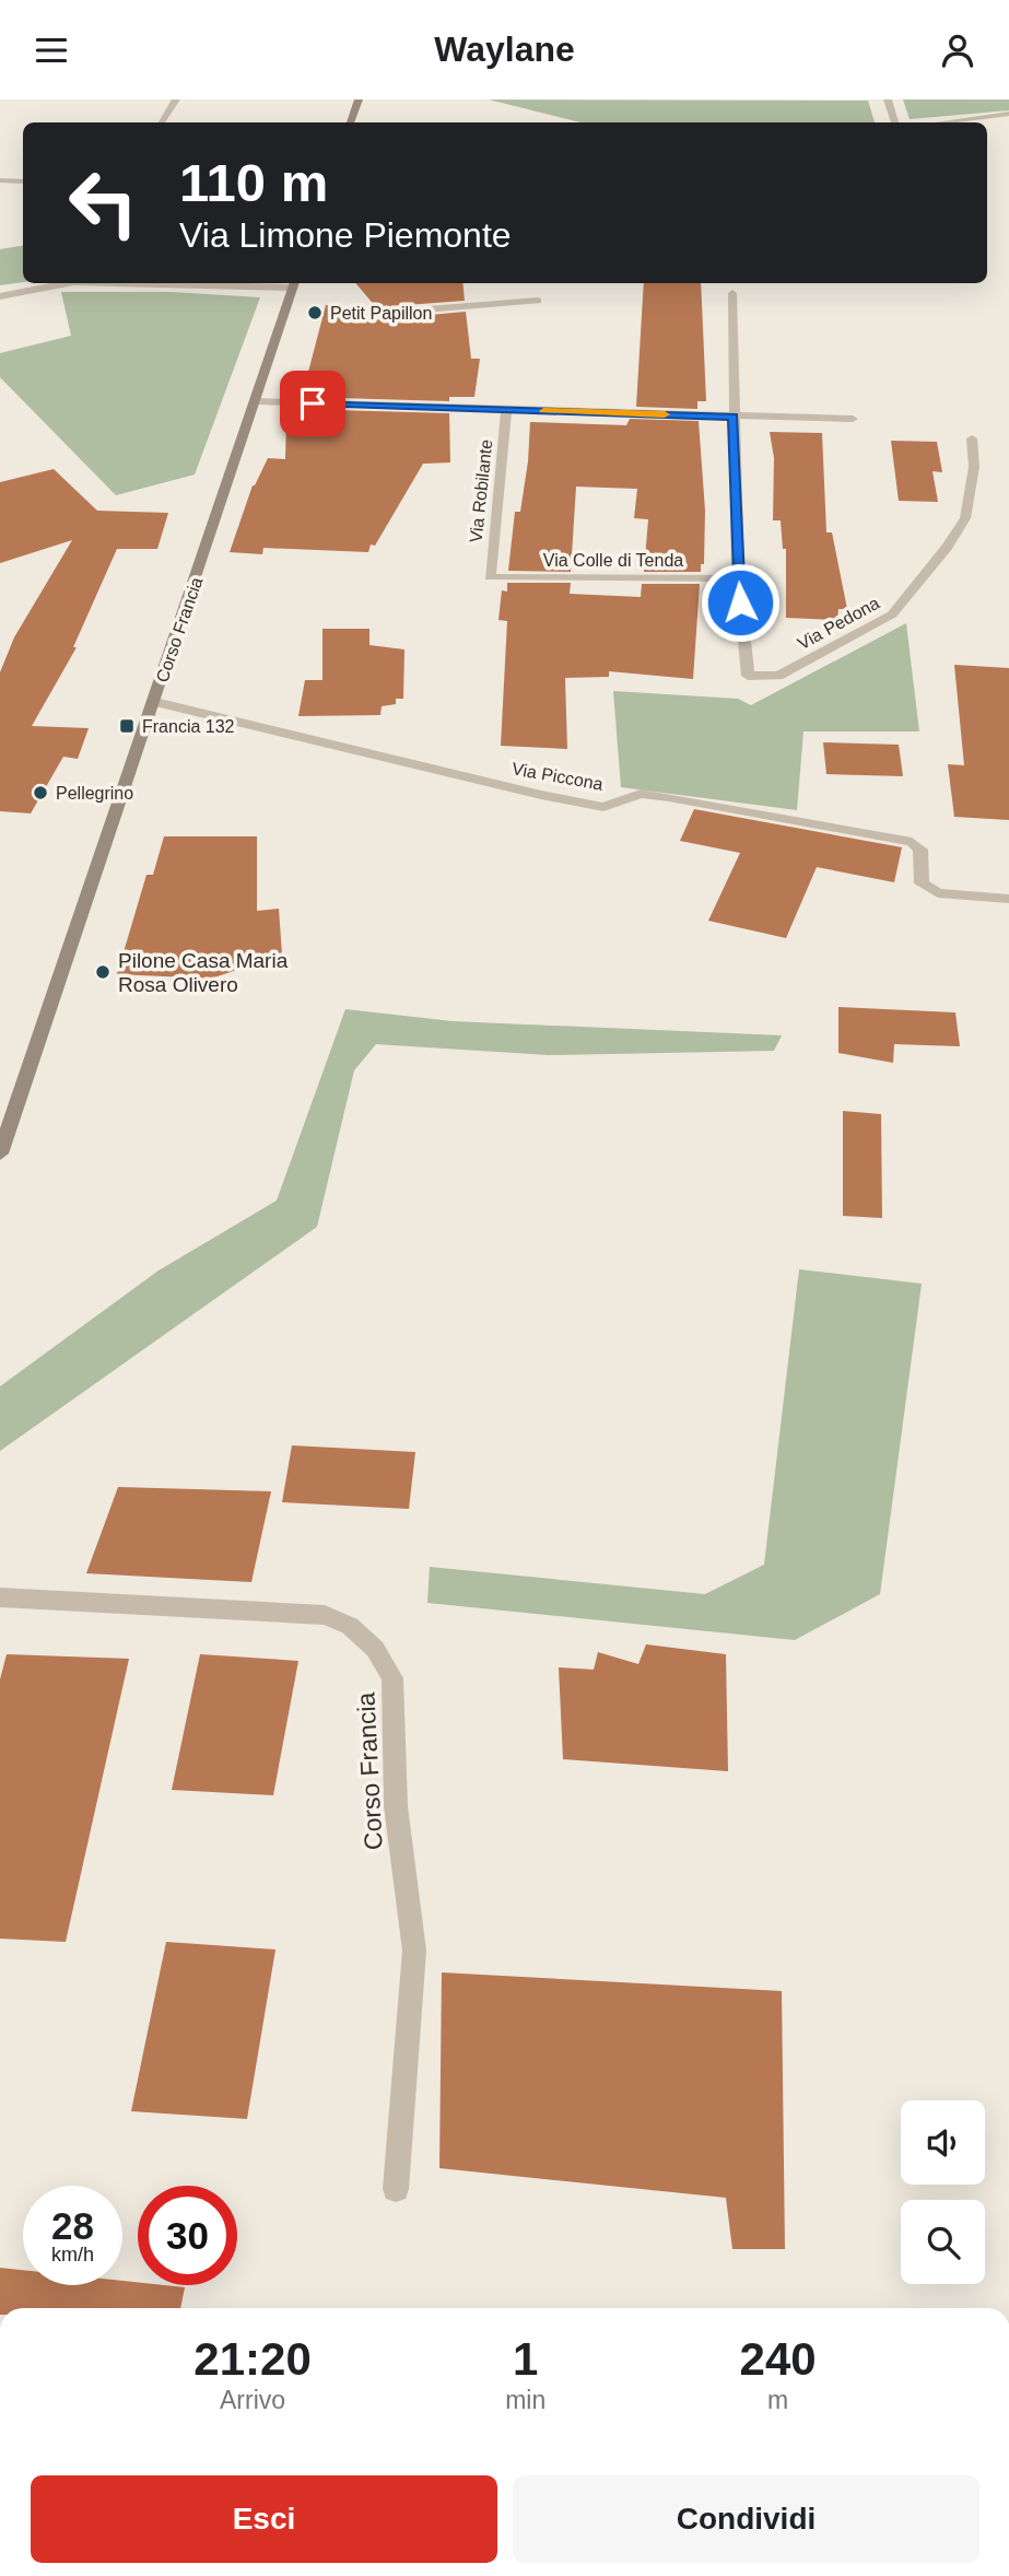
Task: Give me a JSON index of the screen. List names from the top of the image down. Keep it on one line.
{"streets":{"main road":["Corso Francia"],"street":["Via Robilante","Via Colle di Tenda","Via Pedona","Via Piccona"]},"crossings":[["Via Robilante","Via Colle di Tenda"],["Via Colle di Tenda","Via Pedona"],["Corso Francia","Via Piccona"]],"places":{"other":["Petit Papillon","Pellegrino","Pilone Casa Maria Rosa Olivero"],"transit":["Francia 132"]},"page":{"header":"Waylane","turn":["110 m","Via Limone Piemonte"],"speed":"28 km/h","limit":"30","eta":["21:20","Arrivo","1","min","240","m"],"buttons":["Esci","Condividi"]}}
